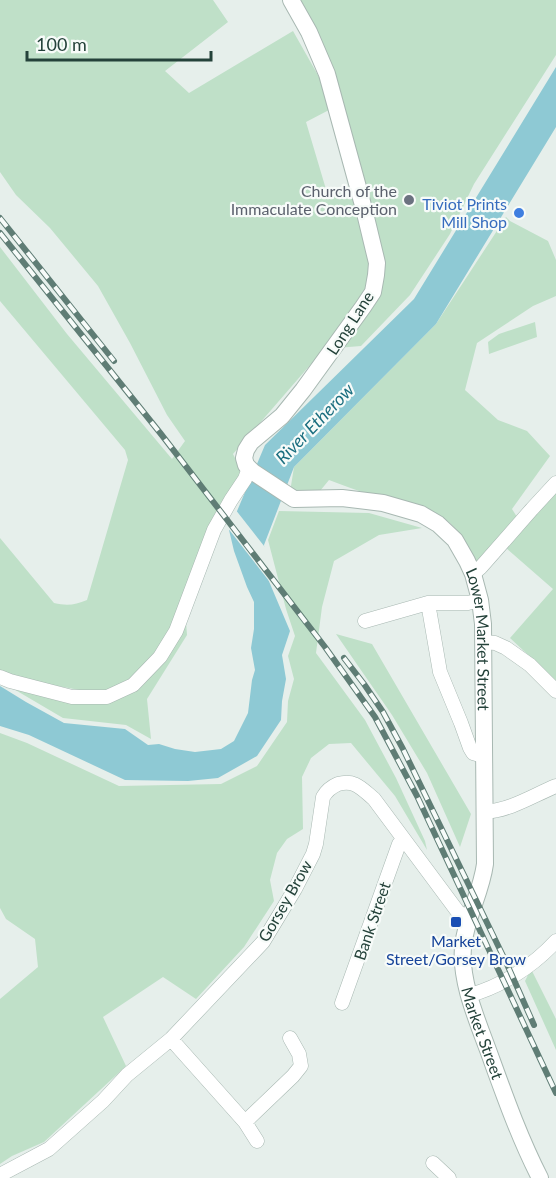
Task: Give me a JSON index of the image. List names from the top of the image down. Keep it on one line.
{"streets":{"street":["Long Lane","Lower Market Street","Gorsey Brow","Bank Street","Market Street"]},"crossings":[["Long Lane","Lower Market Street"],["Lower Market Street","Gorsey Brow"],["Lower Market Street","Market Street"],["Gorsey Brow","Bank Street"],["Gorsey Brow","Market Street"]],"water":["River Etherow"],"places":{"other":["Church of the Immaculate Conception","Tiviot Prints Mill Shop"],"transit":["Market Street/Gorsey Brow"]},"scale_bar":"100 m"}
